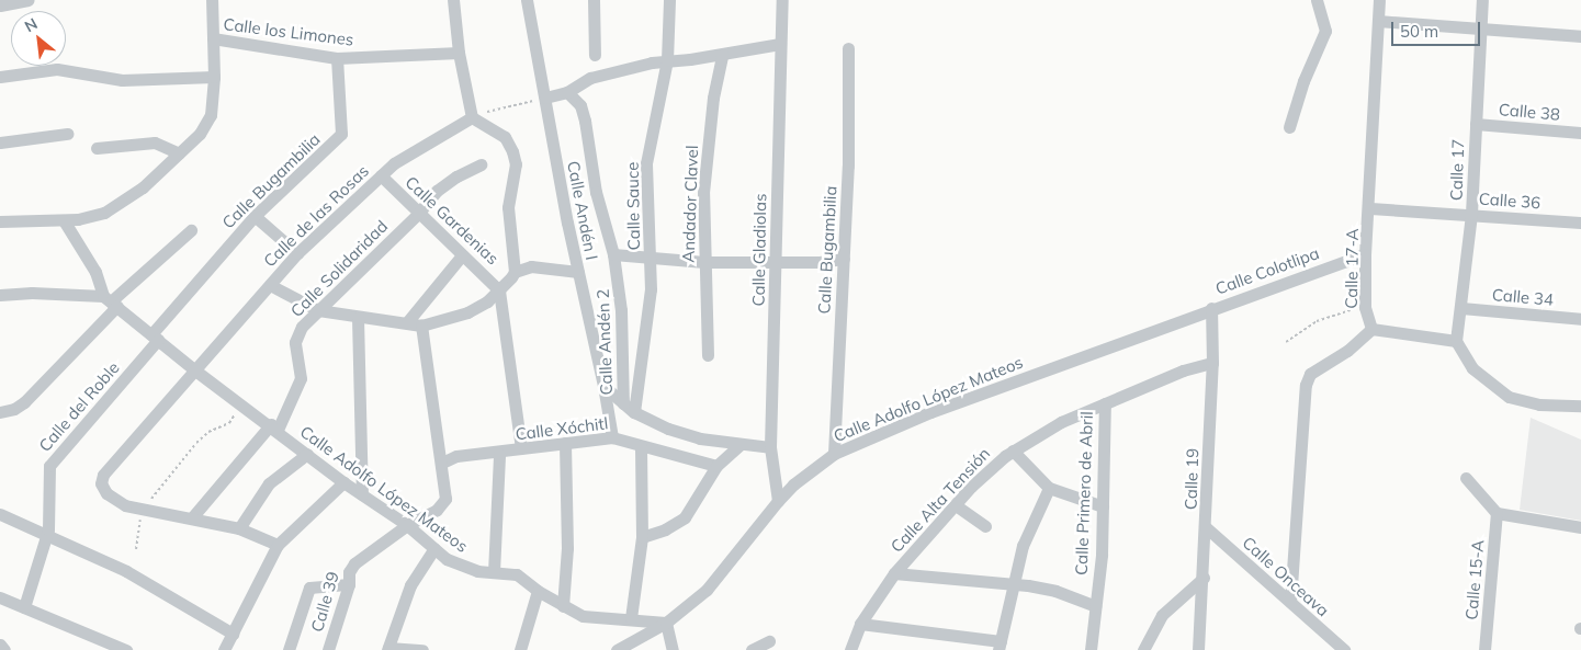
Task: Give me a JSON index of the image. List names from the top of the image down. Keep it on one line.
{"streets":{"street":["Calle los Limones","Calle 38","Calle 17","Calle Bugambilia","Calle 36","Andador Clavel","Calle Sauce","Calle Andén I","Calle de las Rosas","Calle Gardenias","Calle Gladiolas","Calle Solidaridad","Calle 17-A","Calle Colotlipa","Calle 34","Calle Andén 2","Calle Adolfo López Mateos","Calle del Roble","Calle Xóchitl","Calle 19","Calle Primero de Abril","Calle Alta Tensión","Calle Onceava","Calle 15-A","Calle 39"]},"crossings":[["Calle los Limones","Calle Bugambilia"],["Calle 38","Calle 17"],["Calle 17","Calle 36"],["Calle 17","Calle 34"],["Calle Bugambilia","Calle Adolfo López Mateos"],["Calle Bugambilia","Calle del Roble"],["Calle 36","Calle 17-A"],["Calle Andén I","Calle Xóchitl"],["Calle de las Rosas","Calle Gardenias"],["Calle de las Rosas","Calle Solidaridad"],["Calle de las Rosas","Calle Adolfo López Mateos"],["Calle Gardenias","Calle Solidaridad"],["Calle Gladiolas","Calle Adolfo López Mateos"],["Calle Solidaridad","Calle Adolfo López Mateos"],["Calle 17-A","Calle Colotlipa"],["Calle 17-A","Calle Onceava"],["Calle Colotlipa","Calle Adolfo López Mateos"],["Calle Colotlipa","Calle 19"],["Calle Adolfo López Mateos","Calle del Roble"],["Calle Adolfo López Mateos","Calle 19"],["Calle Adolfo López Mateos","Calle 39"],["Calle Xóchitl","Calle 39"],["Calle 19","Calle Alta Tensión"],["Calle 19","Calle Onceava"],["Calle Primero de Abril","Calle Alta Tensión"]],"scale_bar":"50 m","north":"top left"}
